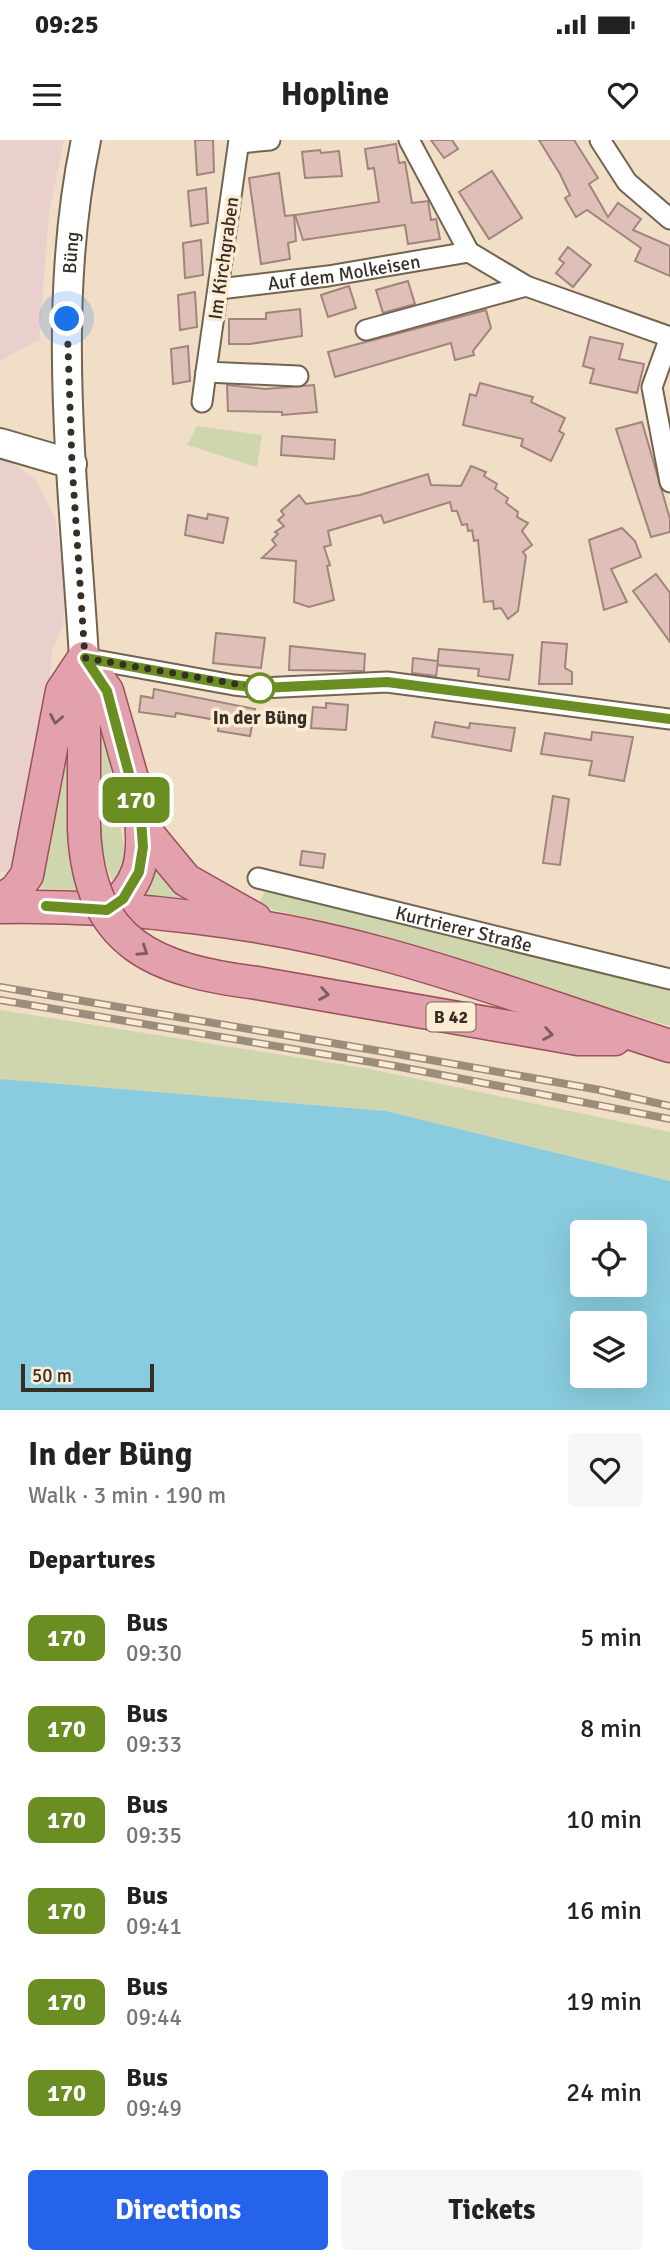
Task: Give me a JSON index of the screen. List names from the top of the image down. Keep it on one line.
{"streets":{"main road":["B 42"],"street":["Büng","Im Kirchgraben","Auf dem Molkeisen","Kurtrierer Straße"]},"crossings":[["Büng","B 42"],["Im Kirchgraben","Auf dem Molkeisen"]],"places":["In der Büng"],"lines":["bus line 170"],"scale_bar":"50 m","page":{"status":"09:25","header":"Hopline","on_map":"170","scale":"50 m","heading":[["In der Büng","Walk · 3 min · 190 m"],"Departures"],"list":[{"mark":"170","name":"Bus","note":"09:30","value":"5 min"},{"mark":"170","name":"Bus","note":"09:33","value":"8 min"},{"mark":"170","name":"Bus","note":"09:35","value":"10 min"},{"mark":"170","name":"Bus","note":"09:41","value":"16 min"},{"mark":"170","name":"Bus","note":"09:44","value":"19 min"},{"mark":"170","name":"Bus","note":"09:49","value":"24 min"}],"buttons":["Directions","Tickets"]}}
